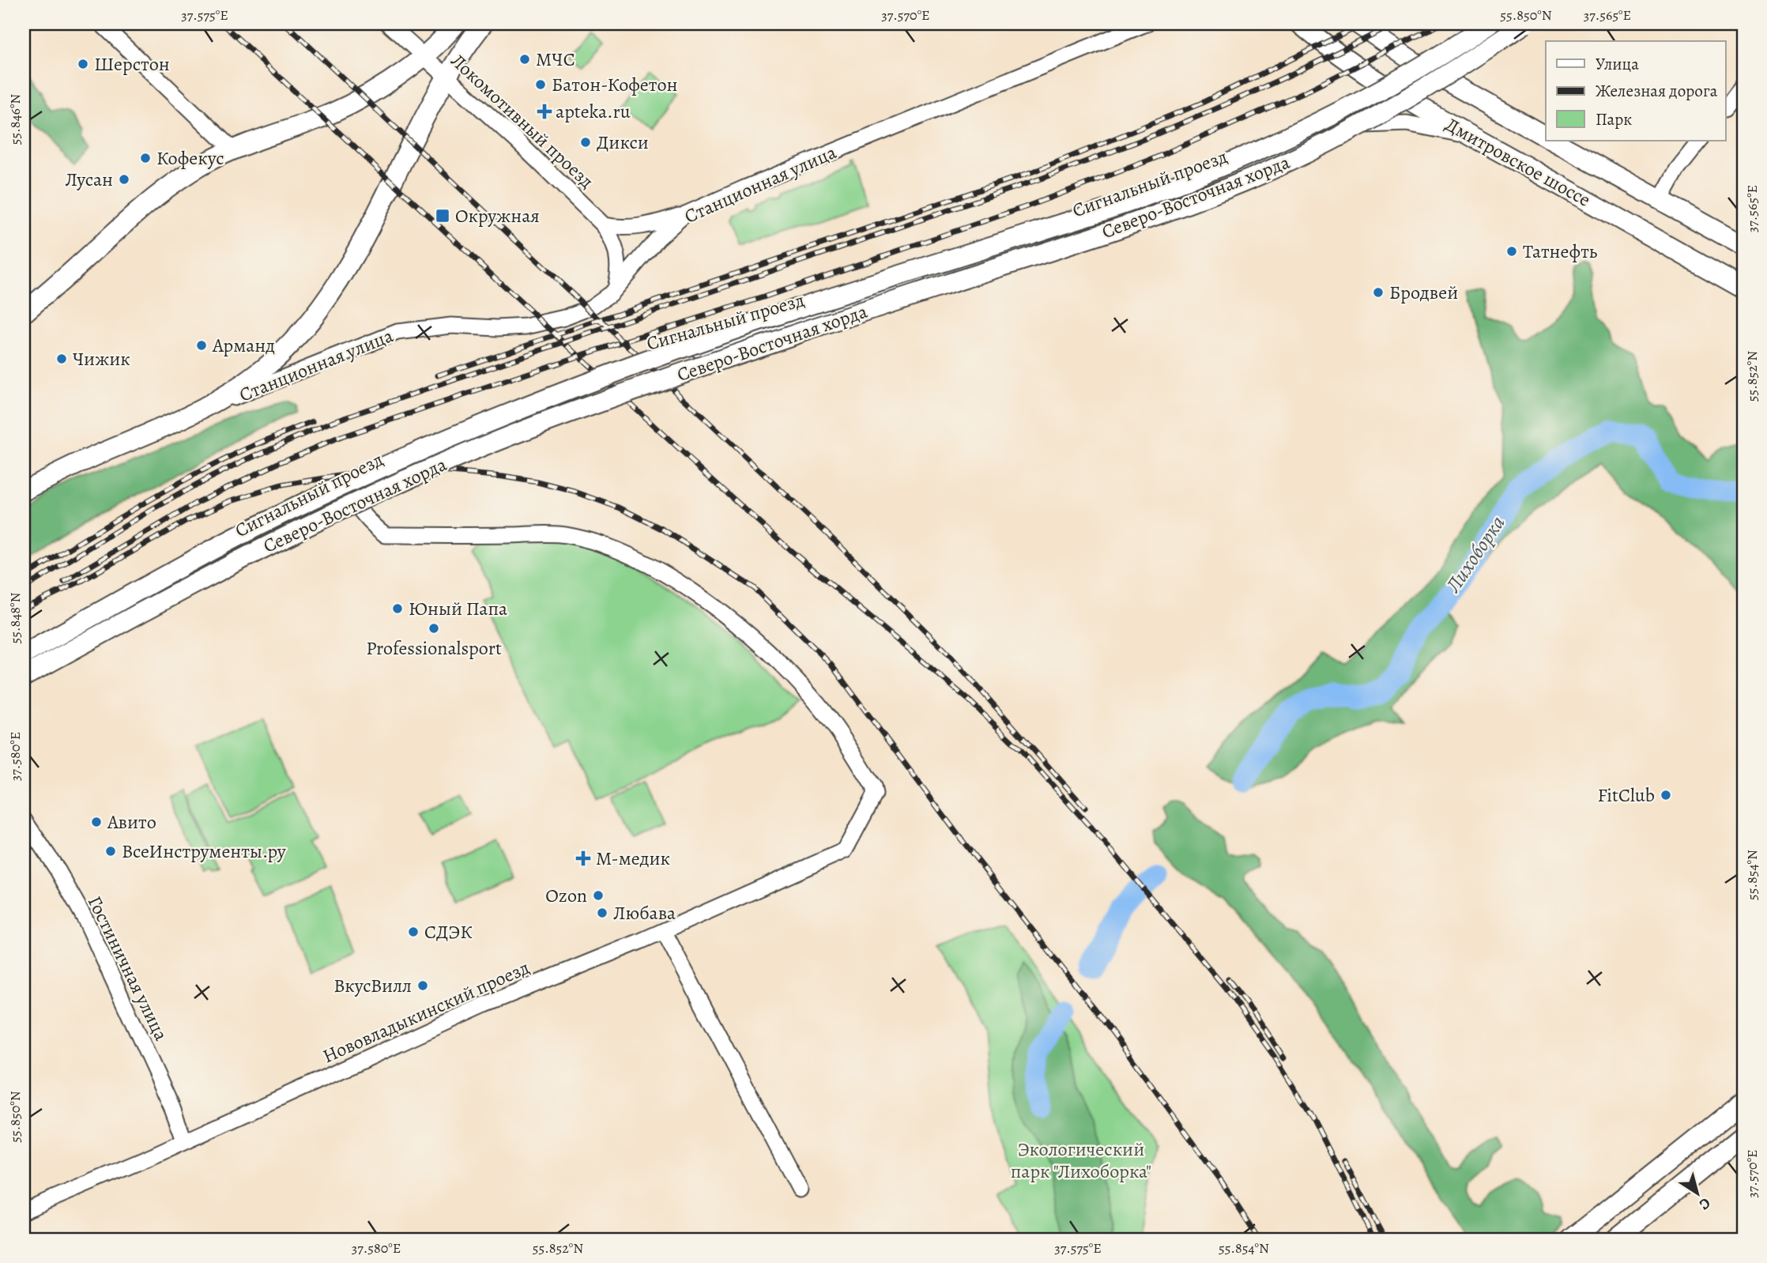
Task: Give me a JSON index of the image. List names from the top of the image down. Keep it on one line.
{"streets":{"main road":["Дмитровское шоссе","Станционная улица","Северо-Восточная хорда"],"street":["Локомотивный проезд","Сигнальный проезд","Гостиничная улица","Нововладыкинский проезд"]},"crossings":[["Локомотивный проезд","Станционная улица"],["Дмитровское шоссе","Сигнальный проезд"],["Сигнальный проезд","Нововладыкинский проезд"],["Гостиничная улица","Нововладыкинский проезд"]],"water":["Лихоборка"],"parks":["Экологический парк \"Лихоборка\""],"places":{"other":["МЧС","Шерстон","Батон-Кофетон","Дикси","Кофекус","Лусан","Татнефть","Бродвей","Арманд","Чижик","Юный Папа","Professionalsport","FitClub","Авито","ВсеИнструменты.ру","Ozon","Любава","СДЭК","ВкусВилл"],"health":["apteka.ru","М-медик"],"transit":["Окружная"]},"legend":["Улица","Железная дорога","Парк"],"north":"bottom right","coordinates":["37.575°E","37.570°E","55.850°N","37.565°E","55.846°N","55.852°N","55.848°N","37.580°E","55.854°N"]}
